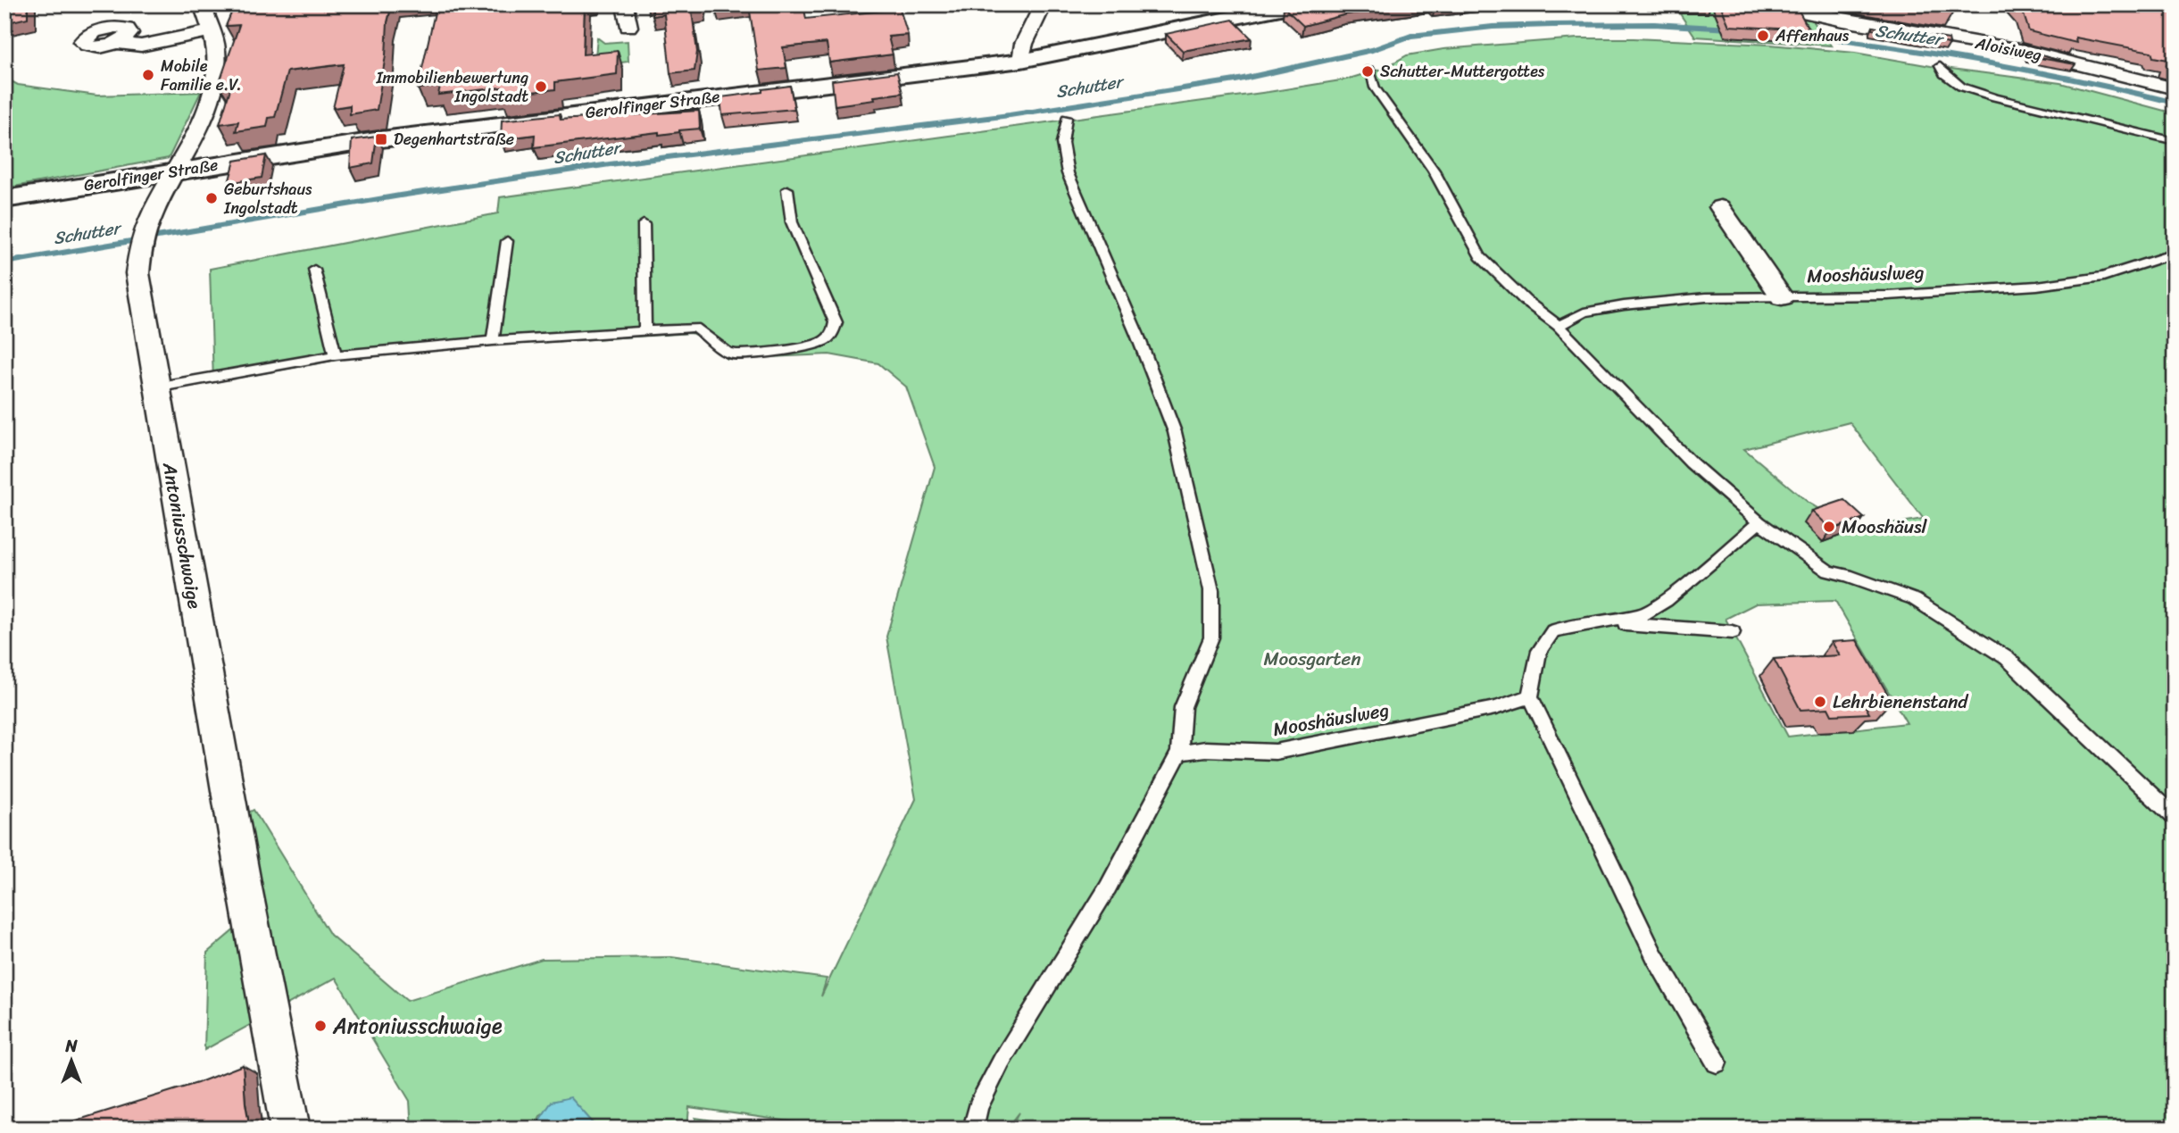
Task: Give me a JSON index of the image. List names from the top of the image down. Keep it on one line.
{"streets":{"street":["Aloisiweg","Gerolfinger Straße","Antoniusschwaige"],"lane":["Mooshäuslweg"]},"crossings":[["Gerolfinger Straße","Antoniusschwaige"]],"water":["Schutter"],"parks":["Moosgarten"],"places":{"other":["Affenhaus","Schutter-Muttergottes","Mobile Familie e.V.","Immobilienbewertung Ingolstadt","Geburtshaus Ingolstadt","Mooshäusl","Lehrbienenstand","Antoniusschwaige"],"transit":["Degenhartstraße"]},"north":"top"}
